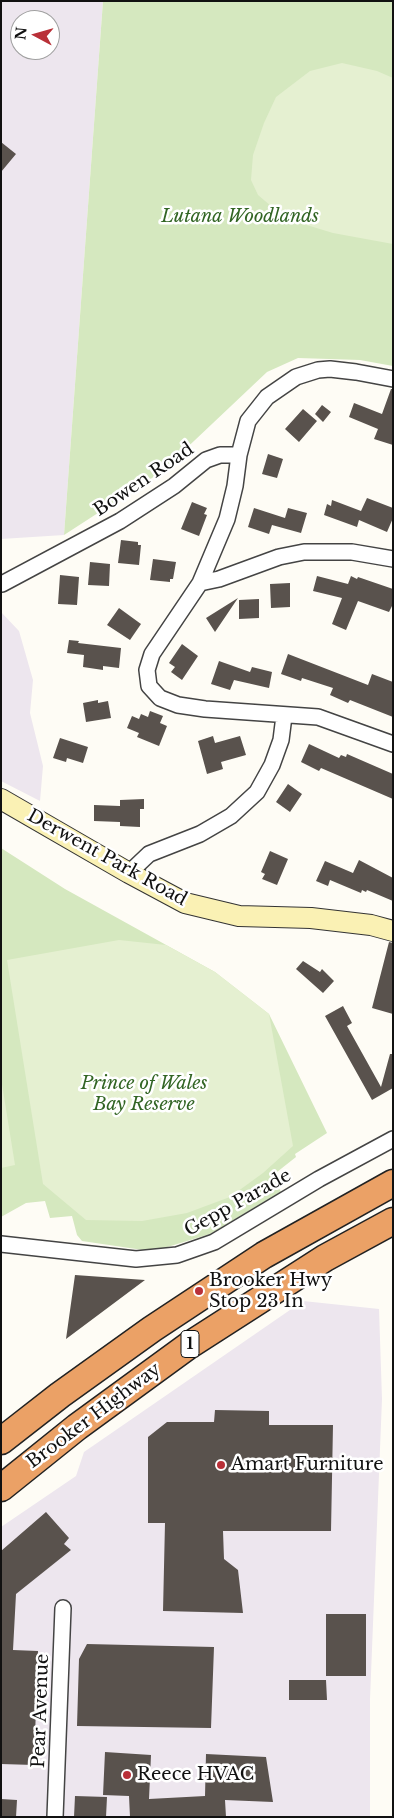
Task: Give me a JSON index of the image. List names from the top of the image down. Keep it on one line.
{"streets":{"highway":["1","Brooker Highway"],"street":["Bowen Road","Derwent Park Road","Gepp Parade","Pear Avenue"]},"parks":["Lutana Woodlands","Prince of Wales Bay Reserve"],"places":["Brooker Hwy Stop 23 In","Amart Furniture","Reece HVAC"],"north":"left"}
